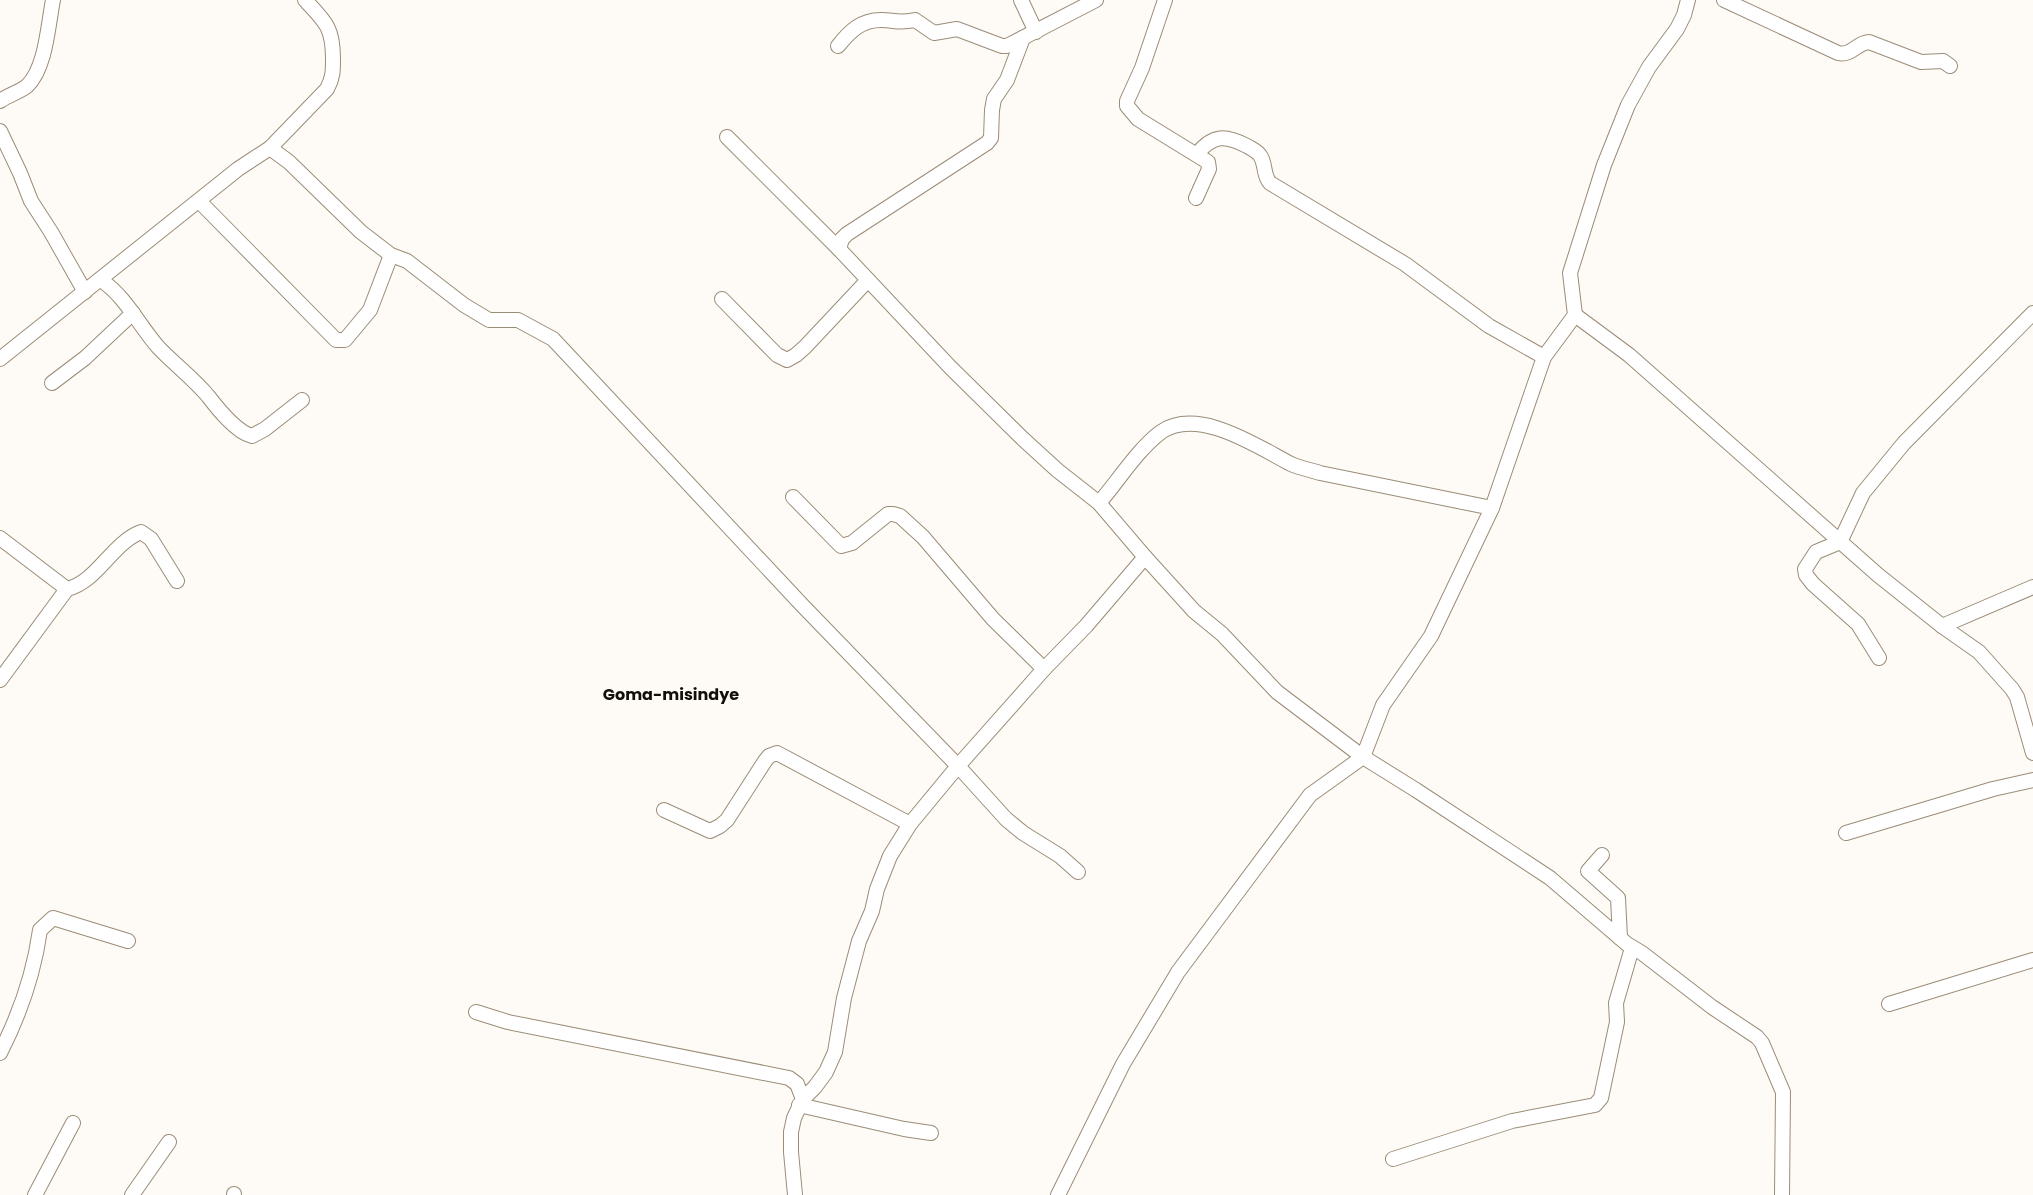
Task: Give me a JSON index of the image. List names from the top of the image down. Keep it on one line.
{"districts":["Goma-misindye"]}
